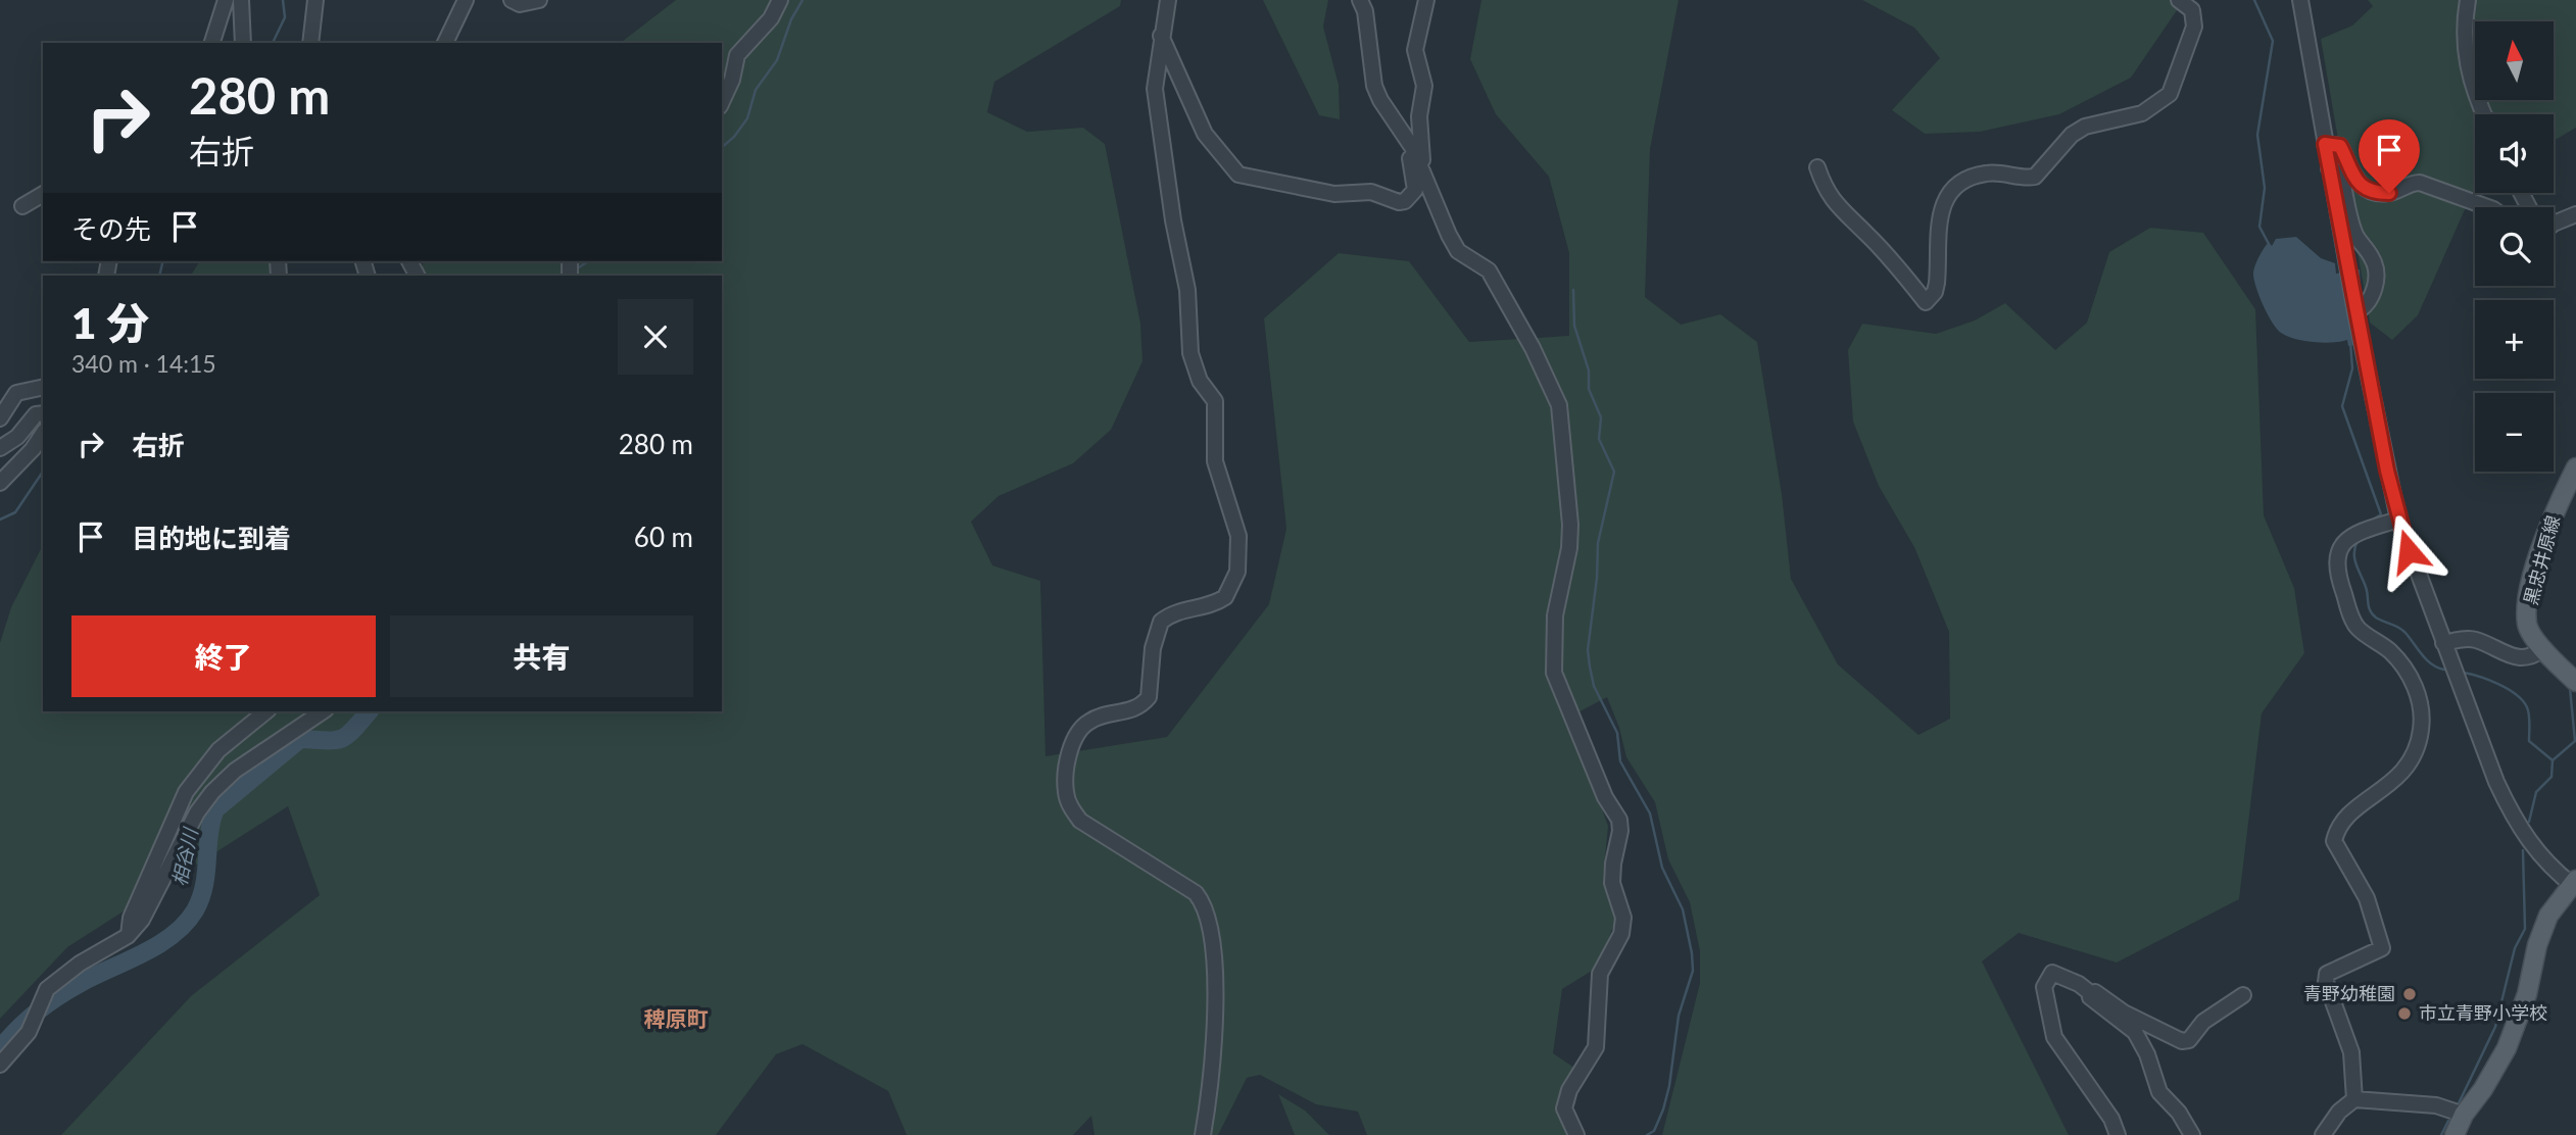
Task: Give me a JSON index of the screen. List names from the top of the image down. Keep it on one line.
{"streets":{"main road":["黒忠井原線"]},"districts":["稗原町"],"water":["相谷川"],"places":["青野幼稚園","市立青野小学校"],"north":"top","page":{"map_buttons":["+","−"],"turn":["280 m","右折"],"then":"その先","heading":["1 分","340 m · 14:15"],"list":[{"name":"右折","value":"280 m"},{"name":"目的地に到着","value":"60 m"}],"buttons":["終了","共有"]}}
